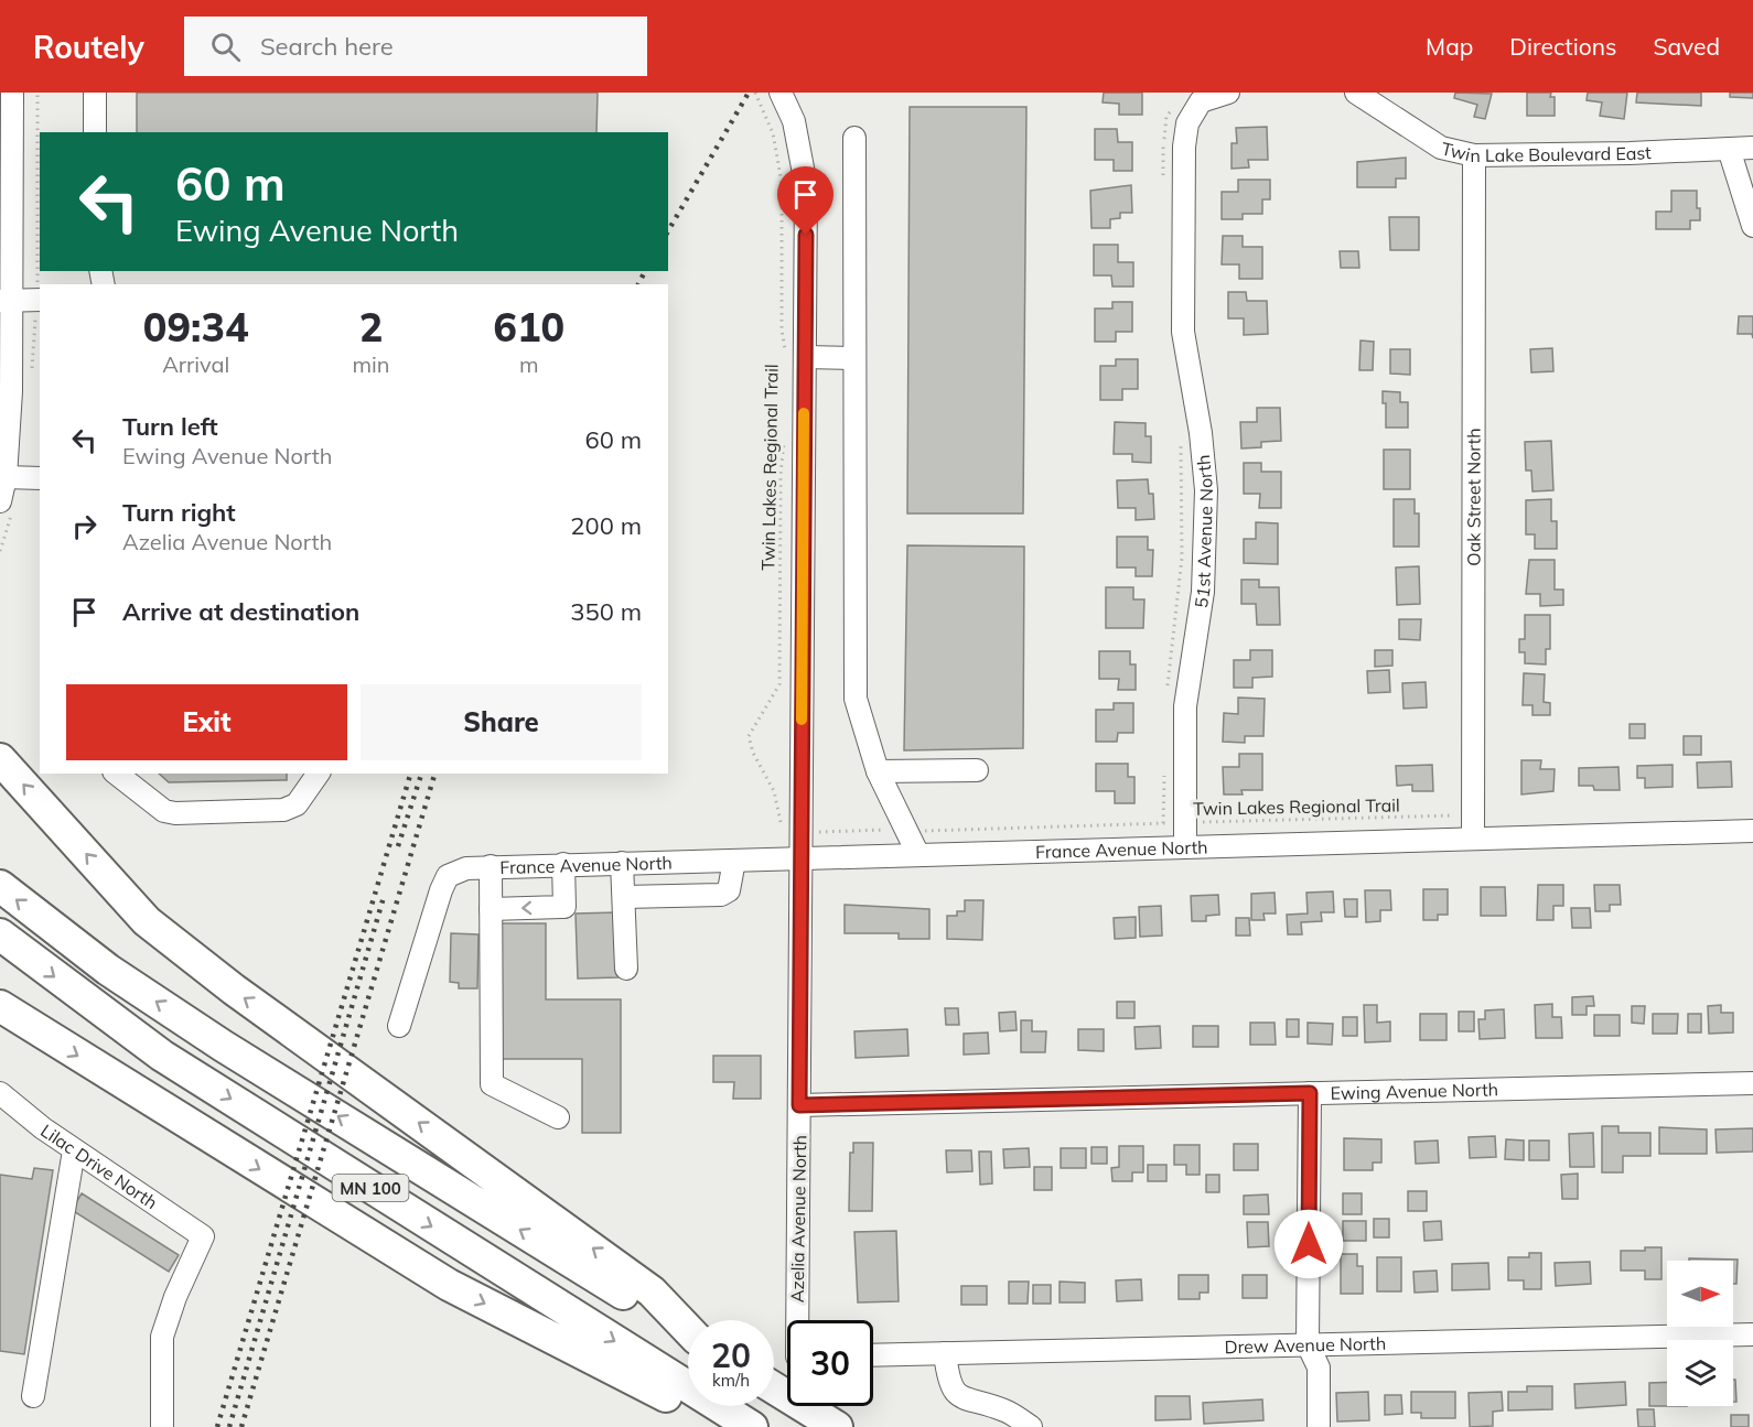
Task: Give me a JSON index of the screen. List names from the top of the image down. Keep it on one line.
{"streets":{"highway":["MN 100"],"street":["Twin Lake Boulevard East","Oak Street North","51st Avenue North","France Avenue North","Ewing Avenue North","Lilac Drive North","Azelia Avenue North","Drew Avenue North"],"path":["Twin Lakes Regional Trail"]},"crossings":[["Twin Lake Boulevard East","Oak Street North"],["Twin Lakes Regional Trail","Oak Street North"],["Twin Lakes Regional Trail","51st Avenue North"],["Twin Lakes Regional Trail","France Avenue North"],["Twin Lakes Regional Trail","Azelia Avenue North"],["Oak Street North","France Avenue North"],["51st Avenue North","France Avenue North"],["France Avenue North","Azelia Avenue North"],["Ewing Avenue North","Azelia Avenue North"]],"north":"right","page":{"header":"Routely","search":"Search here","nav":["Map","Directions","Saved"],"turn":["60 m","Ewing Avenue North"],"eta":["09:34","Arrival","2","min","610","m"],"list":[{"name":"Turn left","note":"Ewing Avenue North","value":"60 m"},{"name":"Turn right","note":"Azelia Avenue North","value":"200 m"},{"name":"Arrive at destination","value":"350 m"}],"buttons":["Exit","Share"],"speed":"20 km/h","limit":"30"}}
